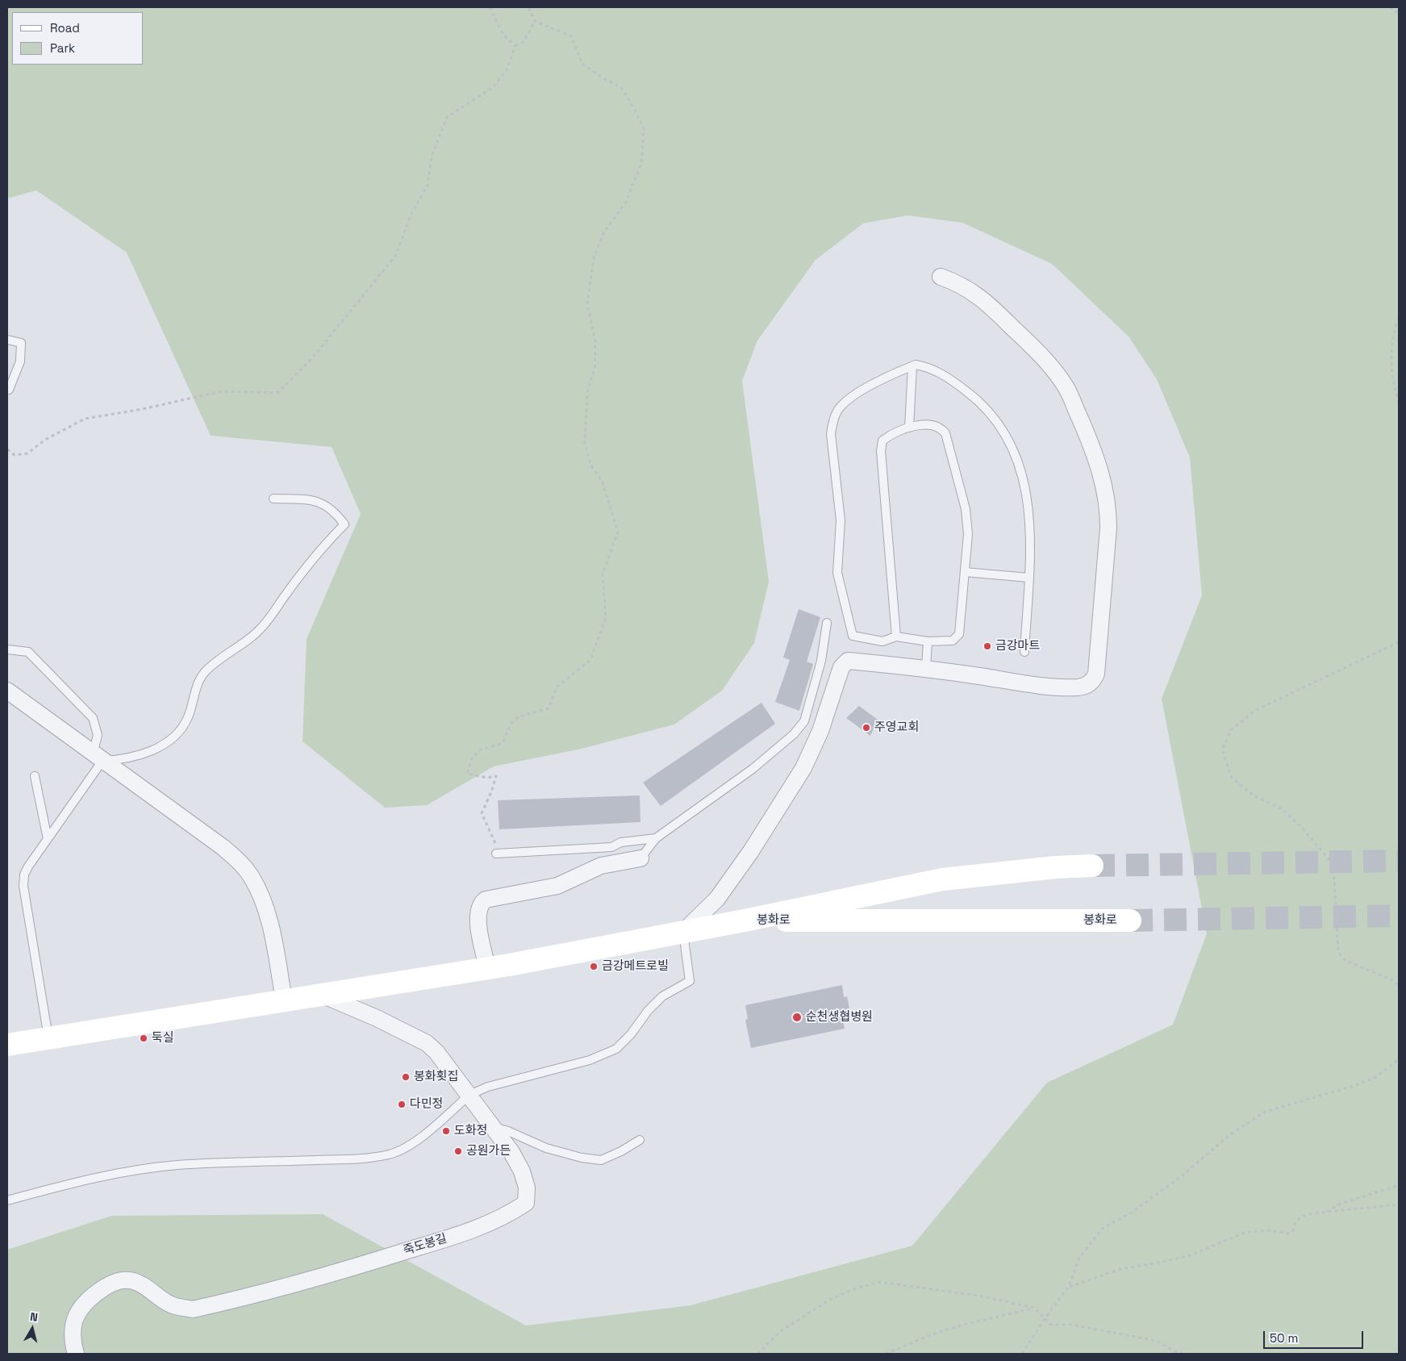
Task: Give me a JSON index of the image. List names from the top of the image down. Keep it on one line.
{"streets":{"main road":["봉화로"],"street":["죽도봉길"]},"places":["금강마트","주영교회","금강메트로빌","순천생협병원","둑실","봉화횟집","다민정","도화정","공원가든"],"legend":["Road","Park"],"scale_bar":"50 m","north":"top"}
